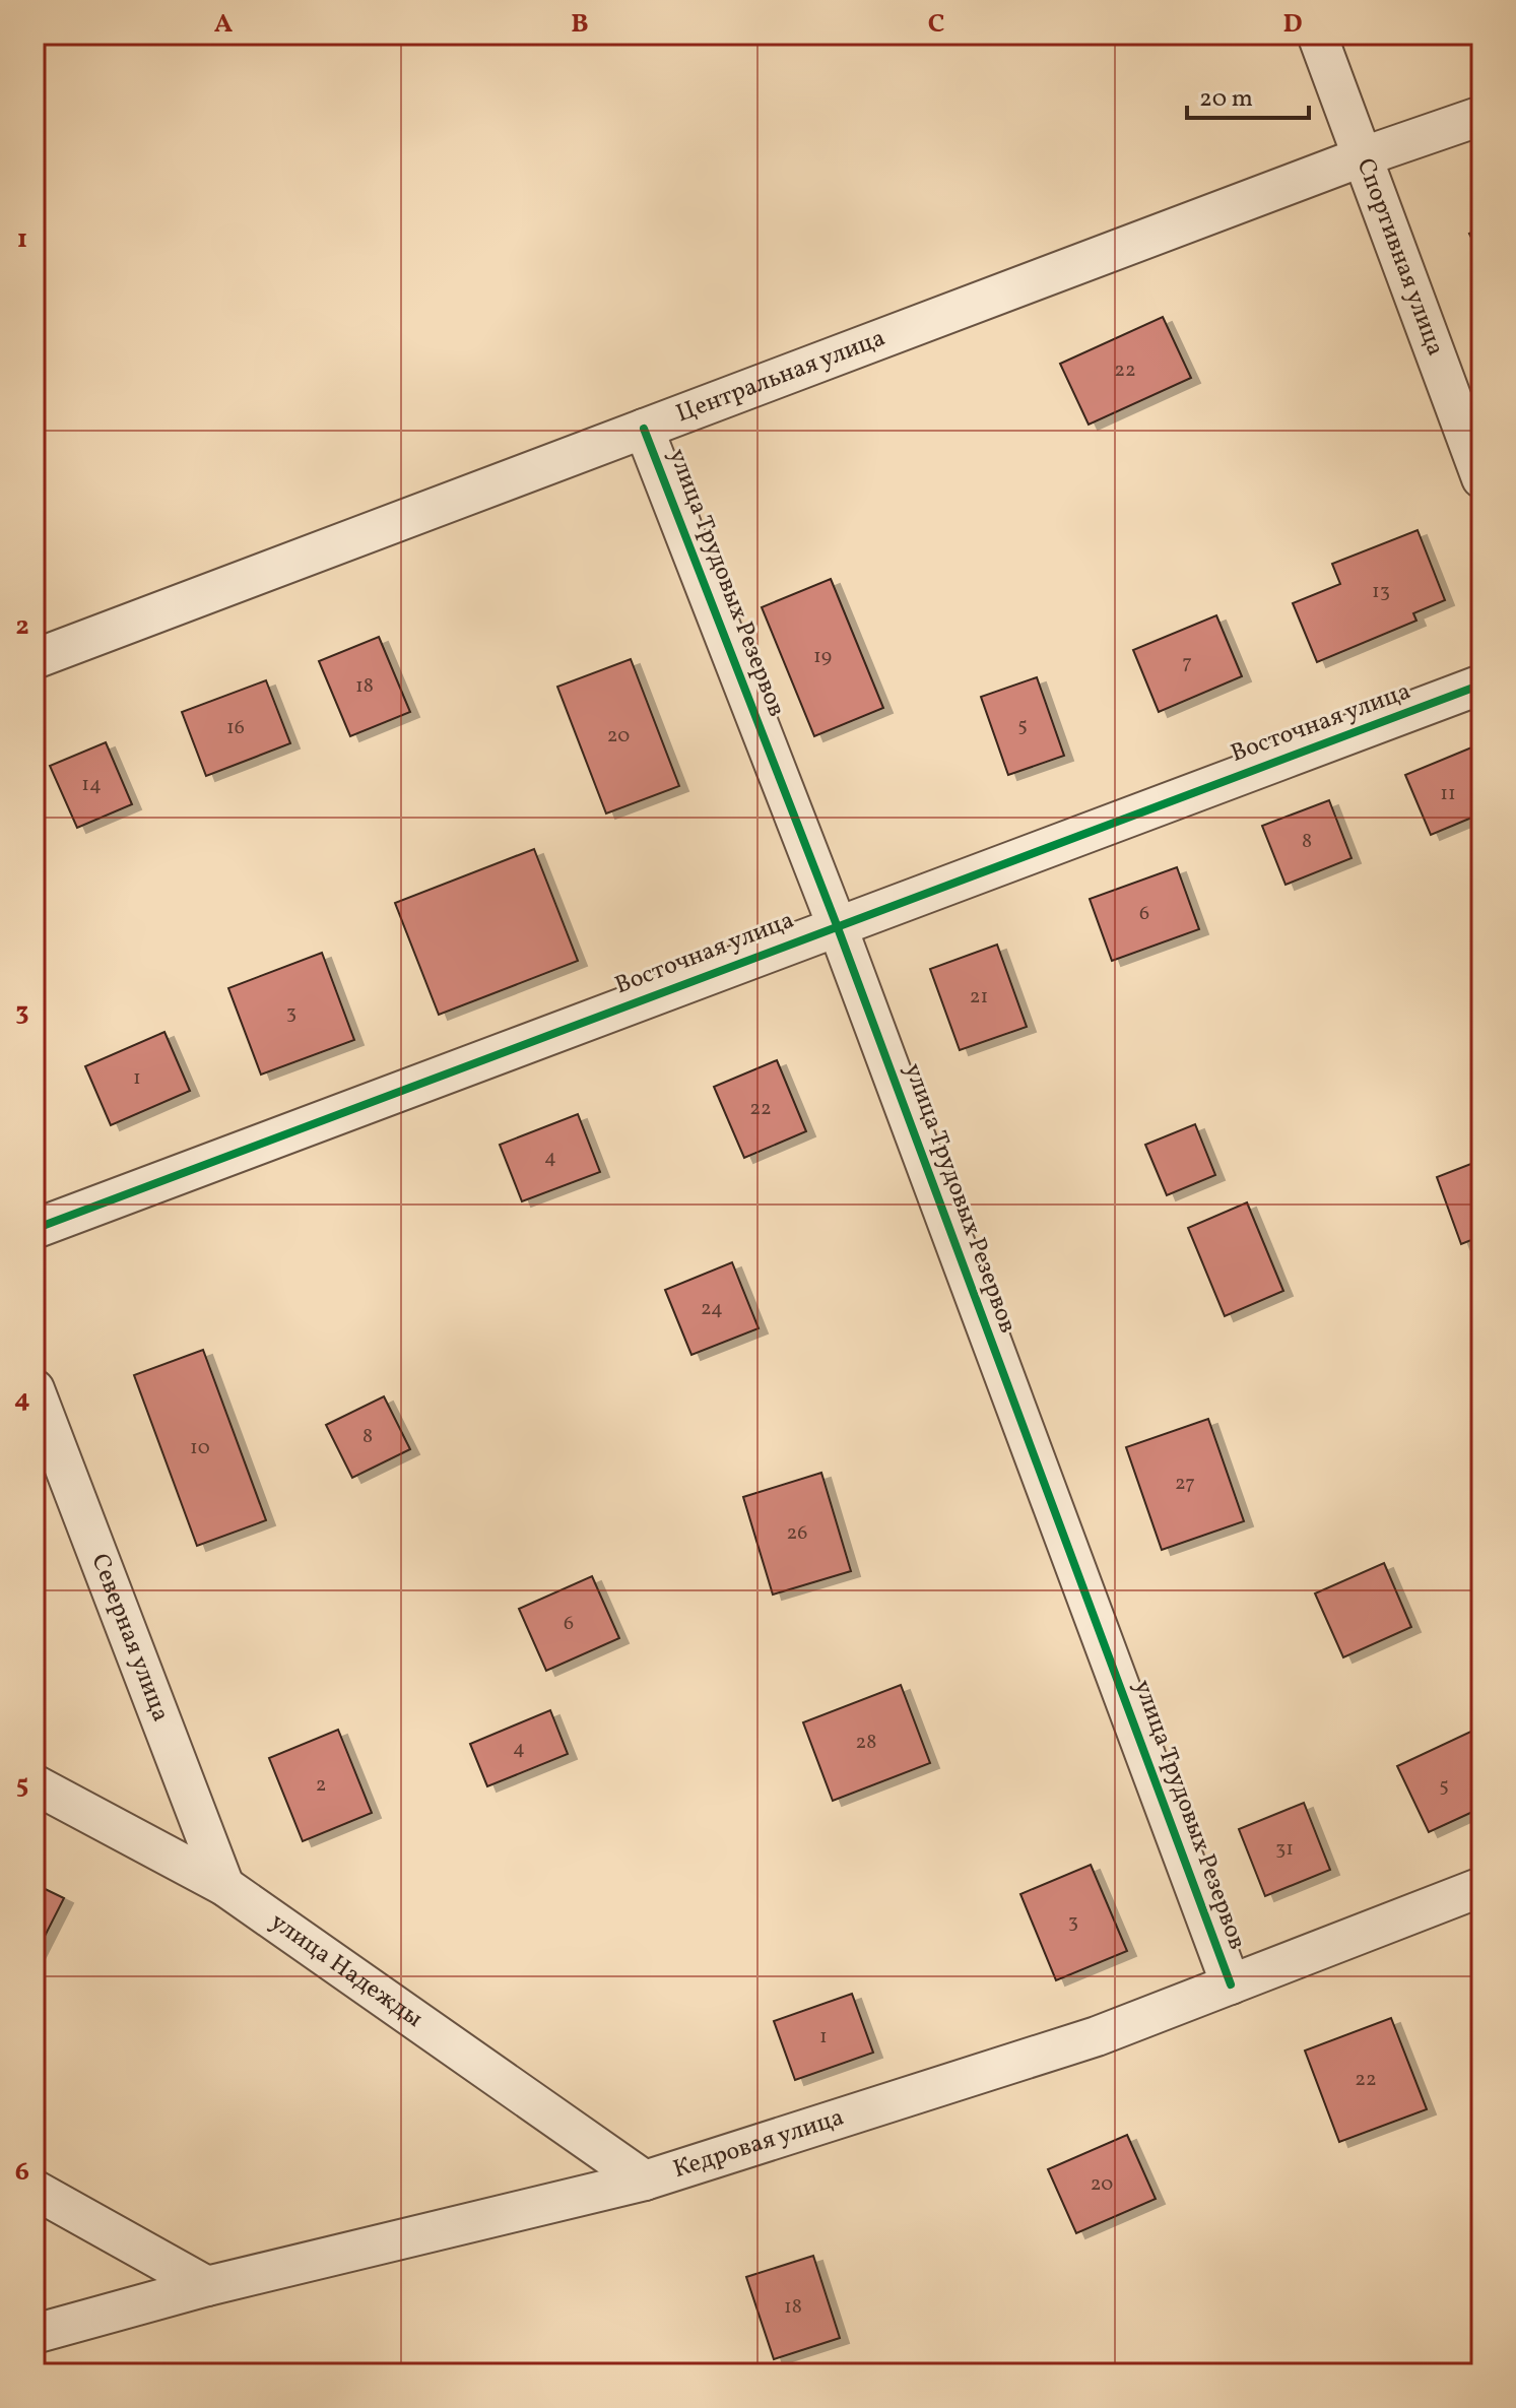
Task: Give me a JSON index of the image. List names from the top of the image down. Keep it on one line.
{"streets":{"street":["Спортивная улица","Центральная улица","улица Трудовых Резервов","Восточная улица","Северная улица","улица Надежды","Кедровая улица"]},"crossings":[["Спортивная улица","Центральная улица"],["Центральная улица","улица Трудовых Резервов"],["улица Трудовых Резервов","Восточная улица"],["улица Трудовых Резервов","Кедровая улица"],["Северная улица","улица Надежды"],["улица Надежды","Кедровая улица"]],"house_numbers":["22","13","19","7","18","5","16","20","14","11","8","6","21","3","1","22","4","24","8","10","27","26","6","28","4","2","5","31","3","1","22","20","18"],"scale_bar":"20 m","grid":{"columns":["A","B","C","D"],"rows":["1","2","3","4","5","6"]}}
